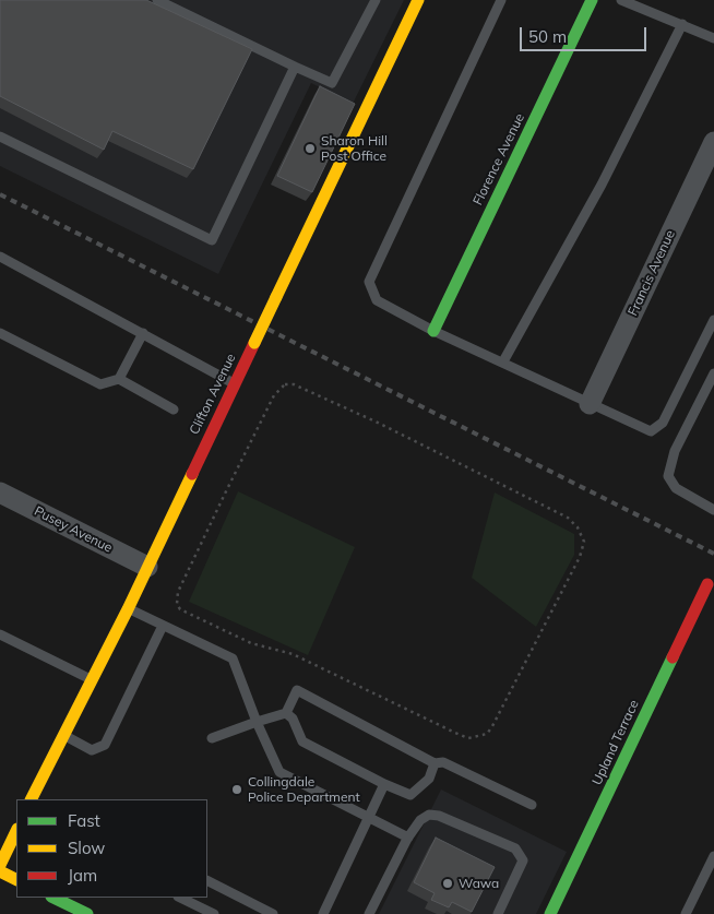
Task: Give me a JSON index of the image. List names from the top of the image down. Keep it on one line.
{"streets":{"street":["Florence Avenue","Francis Avenue","Clifton Avenue","Pusey Avenue","Upland Terrace"]},"crossings":[["Clifton Avenue","Pusey Avenue"]],"places":["Sharon Hill Post Office","Collingdale Police Department","Wawa"],"legend":["Fast","Slow","Jam"],"scale_bar":"50 m"}
